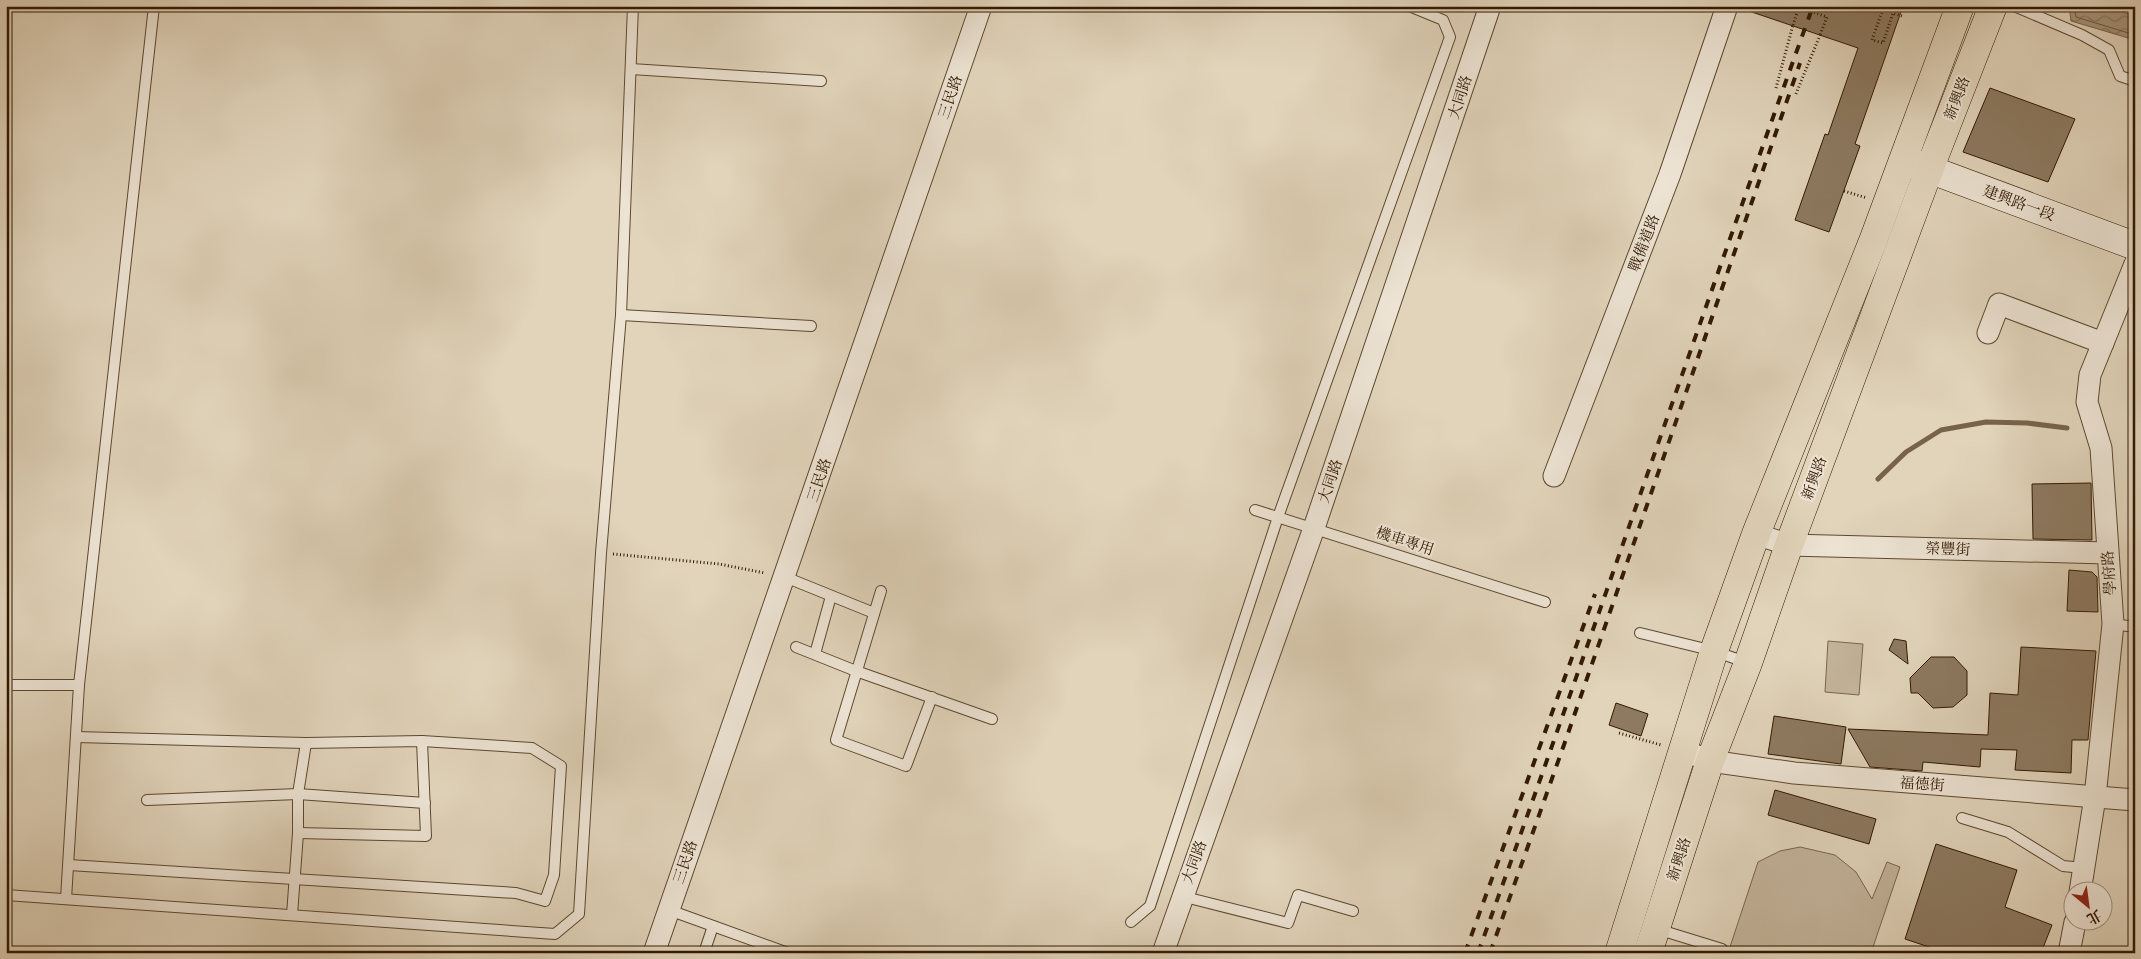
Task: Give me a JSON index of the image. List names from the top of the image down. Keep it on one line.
{"streets":{"main road":["新興路"],"street":["三民路","大同路","建興路一段","戰備道路","榮豐街","學府路","福德街"],"lane":["機車專用"]},"crossings":[["大同路","機車專用"],["新興路","建興路一段"],["新興路","榮豐街"],["新興路","福德街"],["榮豐街","學府路"],["學府路","福德街"]],"north":"bottom right"}
